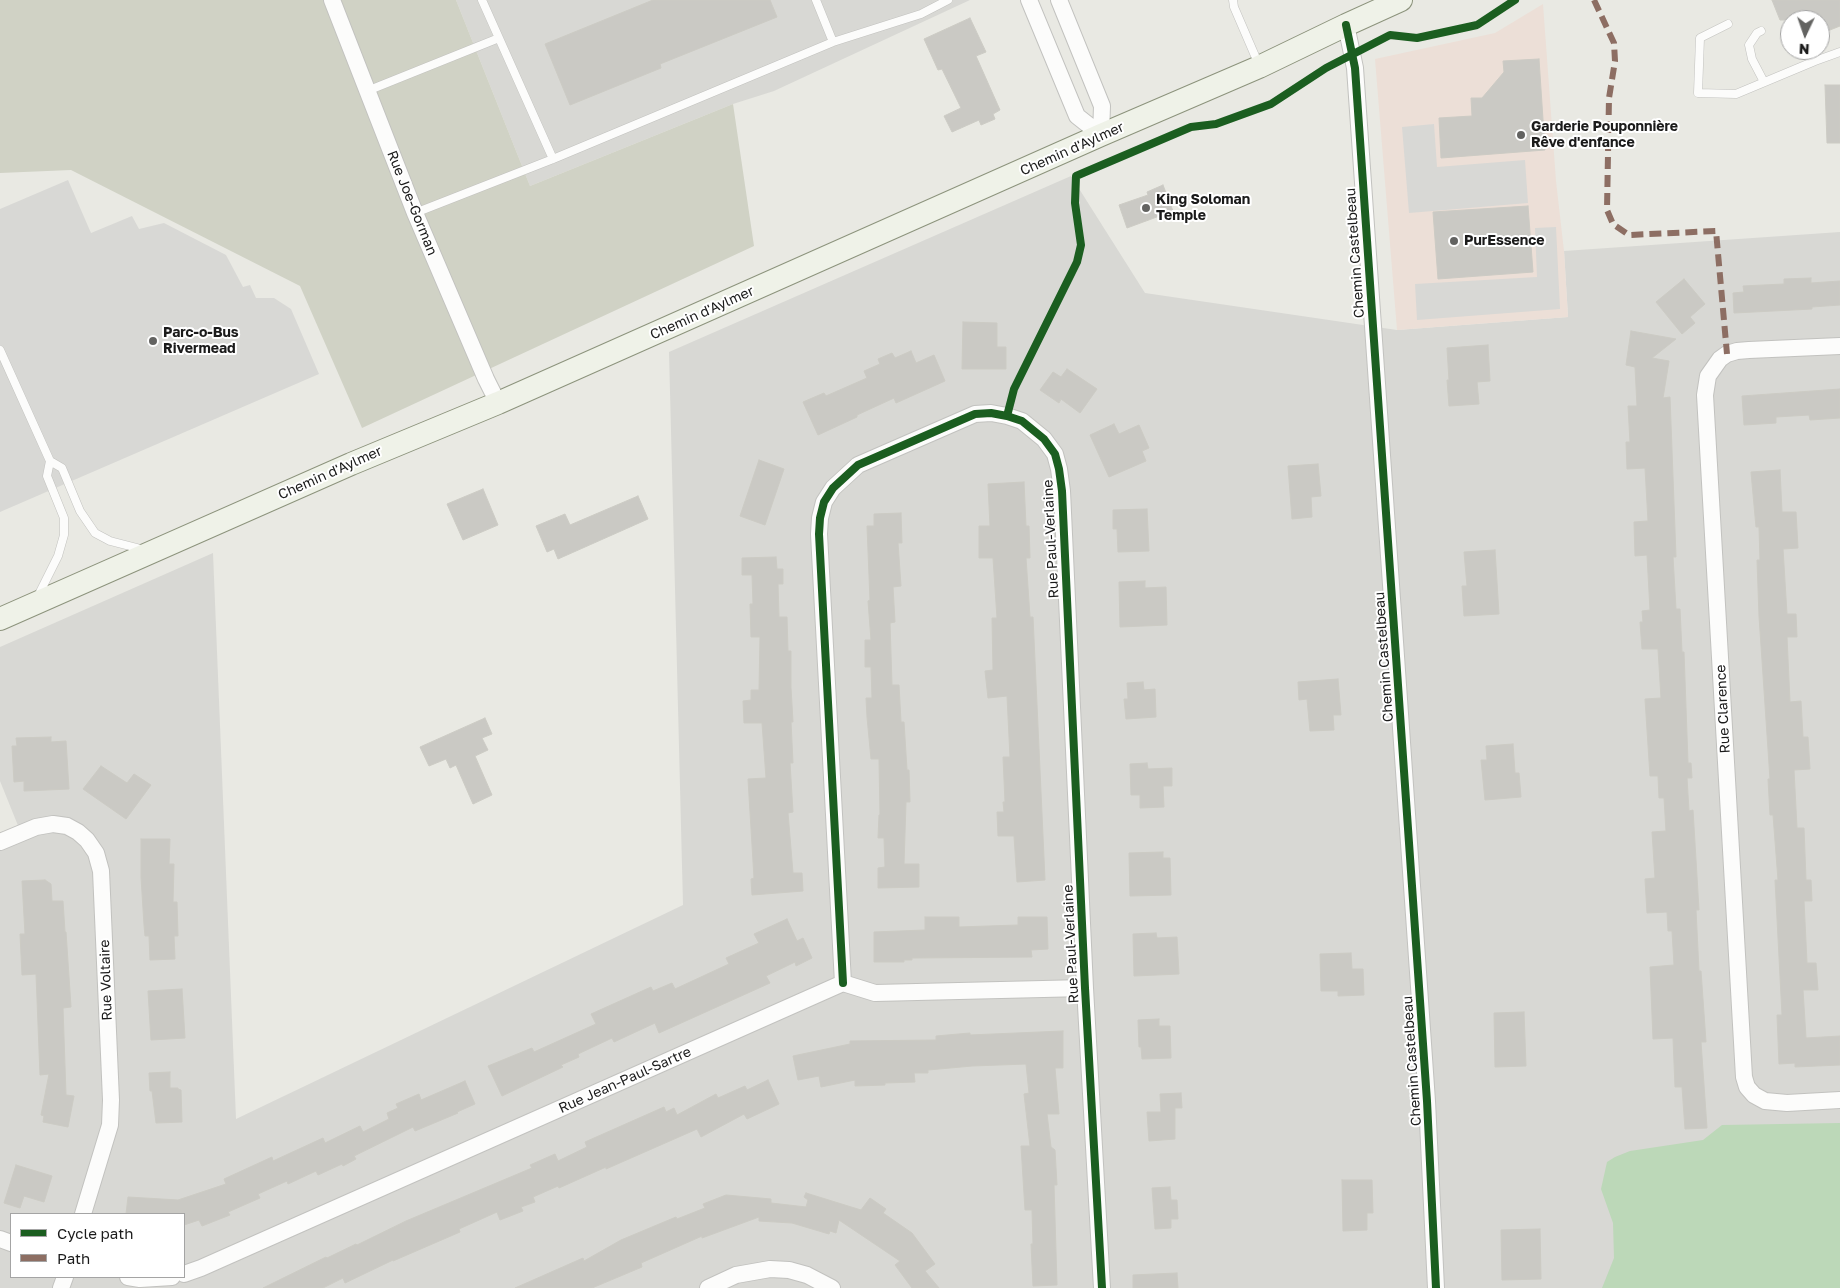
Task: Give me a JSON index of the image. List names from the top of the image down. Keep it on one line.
{"streets":{"main road":["Chemin d'Aylmer"],"street":["Rue Joe-Gorman","Chemin Castelbeau","Rue Paul-Verlaine","Rue Clarence","Rue Voltaire","Rue Jean-Paul-Sartre"]},"crossings":[["Chemin d'Aylmer","Rue Joe-Gorman"],["Chemin d'Aylmer","Chemin Castelbeau"],["Rue Paul-Verlaine","Rue Jean-Paul-Sartre"]],"places":["Garderie Pouponnière Rêve d'enfance","King Soloman Temple","PurEssence","Parc-o-Bus Rivermead"],"legend":["Cycle path","Path"],"north":"bottom"}
